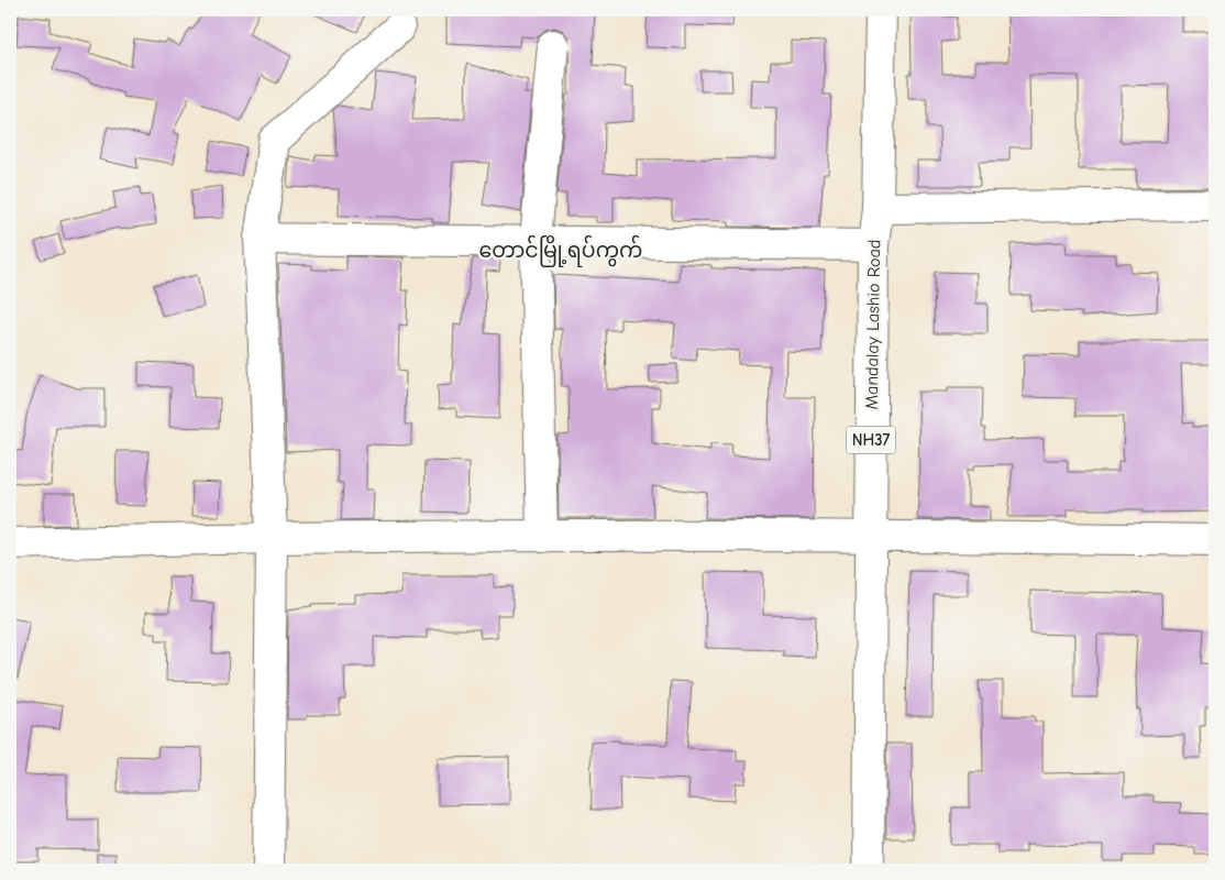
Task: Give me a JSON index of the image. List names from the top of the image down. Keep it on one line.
{"streets":{"main road":["Mandalay Lashio Road","NH37"]},"districts":["တောင်မြို့ရပ်ကွက်"]}
